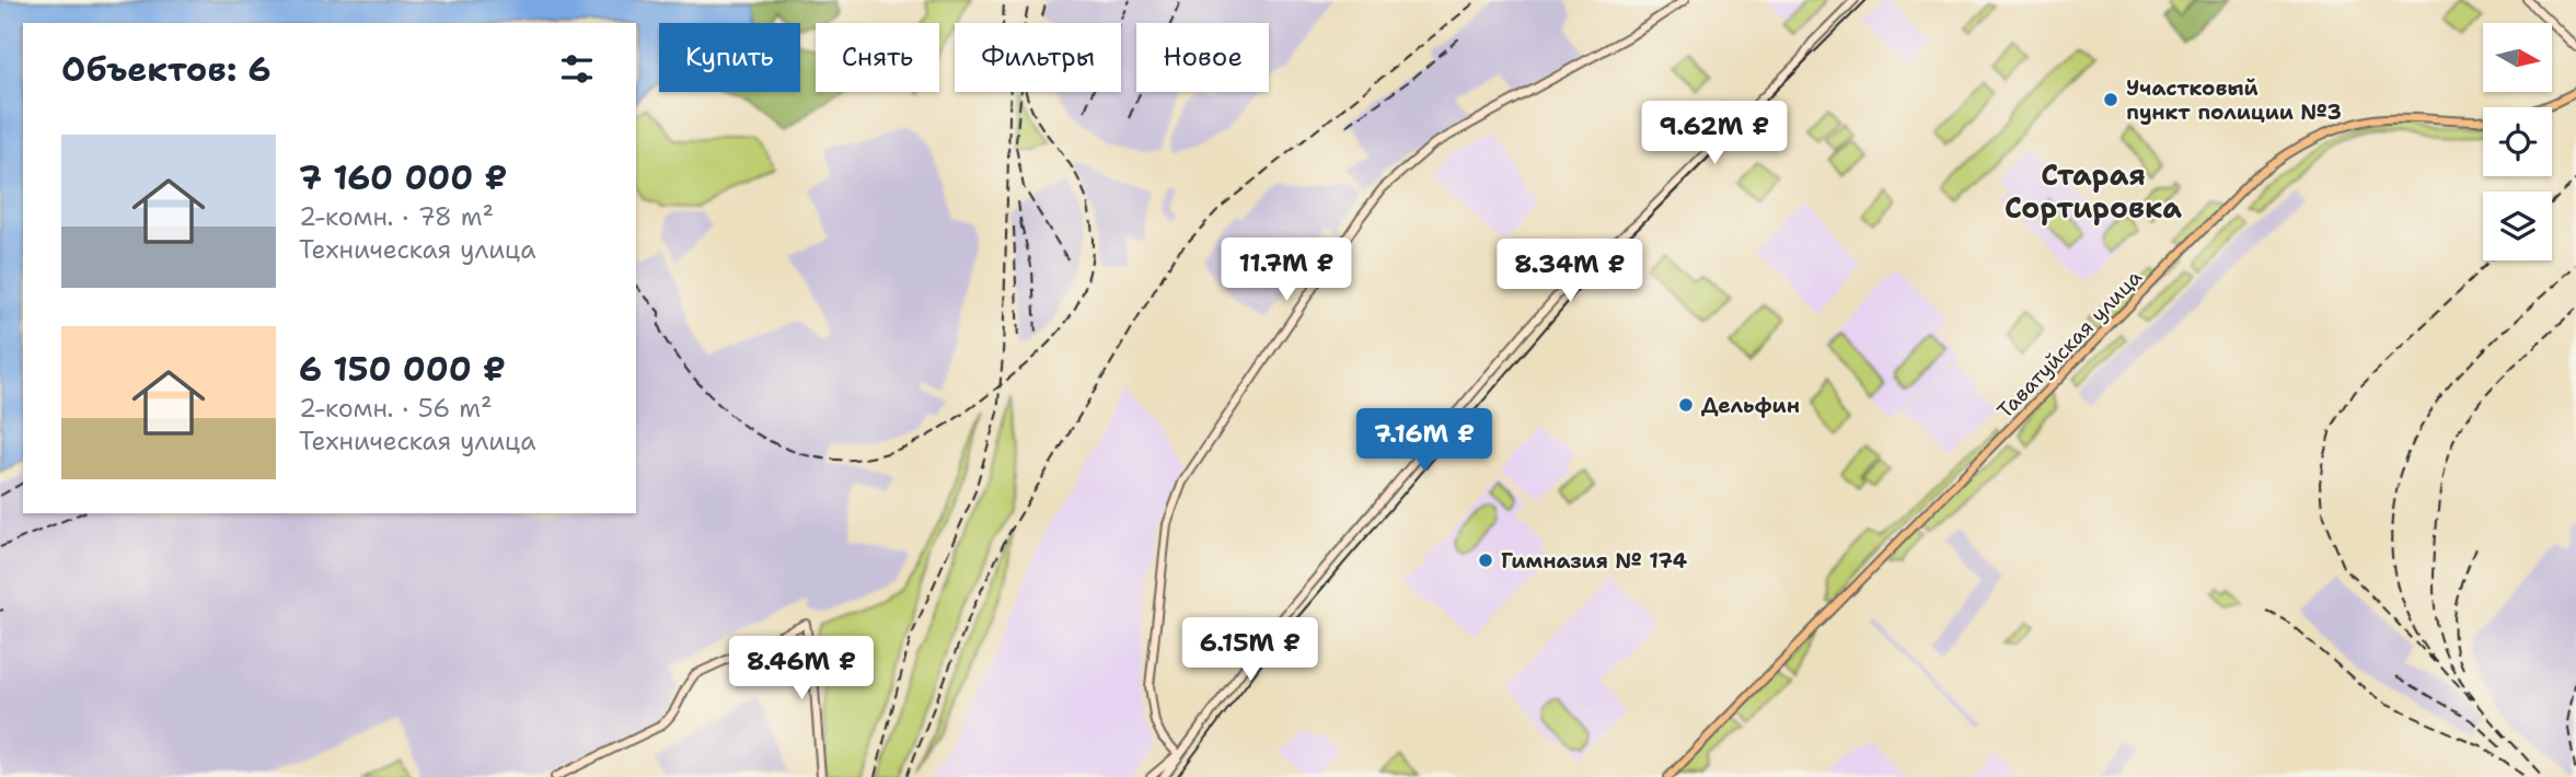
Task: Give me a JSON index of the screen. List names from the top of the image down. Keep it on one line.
{"streets":{"main road":["Таватуйская улица"]},"districts":["Старая Сортировка"],"places":["Участковый пункт полиции №3","Дельфин","Гимназия № 174"],"north":"right","page":{"chip":["Купить","Снять","Фильтры","Новое"],"heading":"Объектов: 6","price":["9.62M ₽","11.7M ₽","8.34M ₽","7.16M ₽","6.15M ₽","8.46M ₽"],"list":[{"name":"7 160 000 ₽","note":"2-комн. · 78 m² · Техническая улица"},{"name":"6 150 000 ₽","note":"2-комн. · 56 m² · Техническая улица"}]}}
